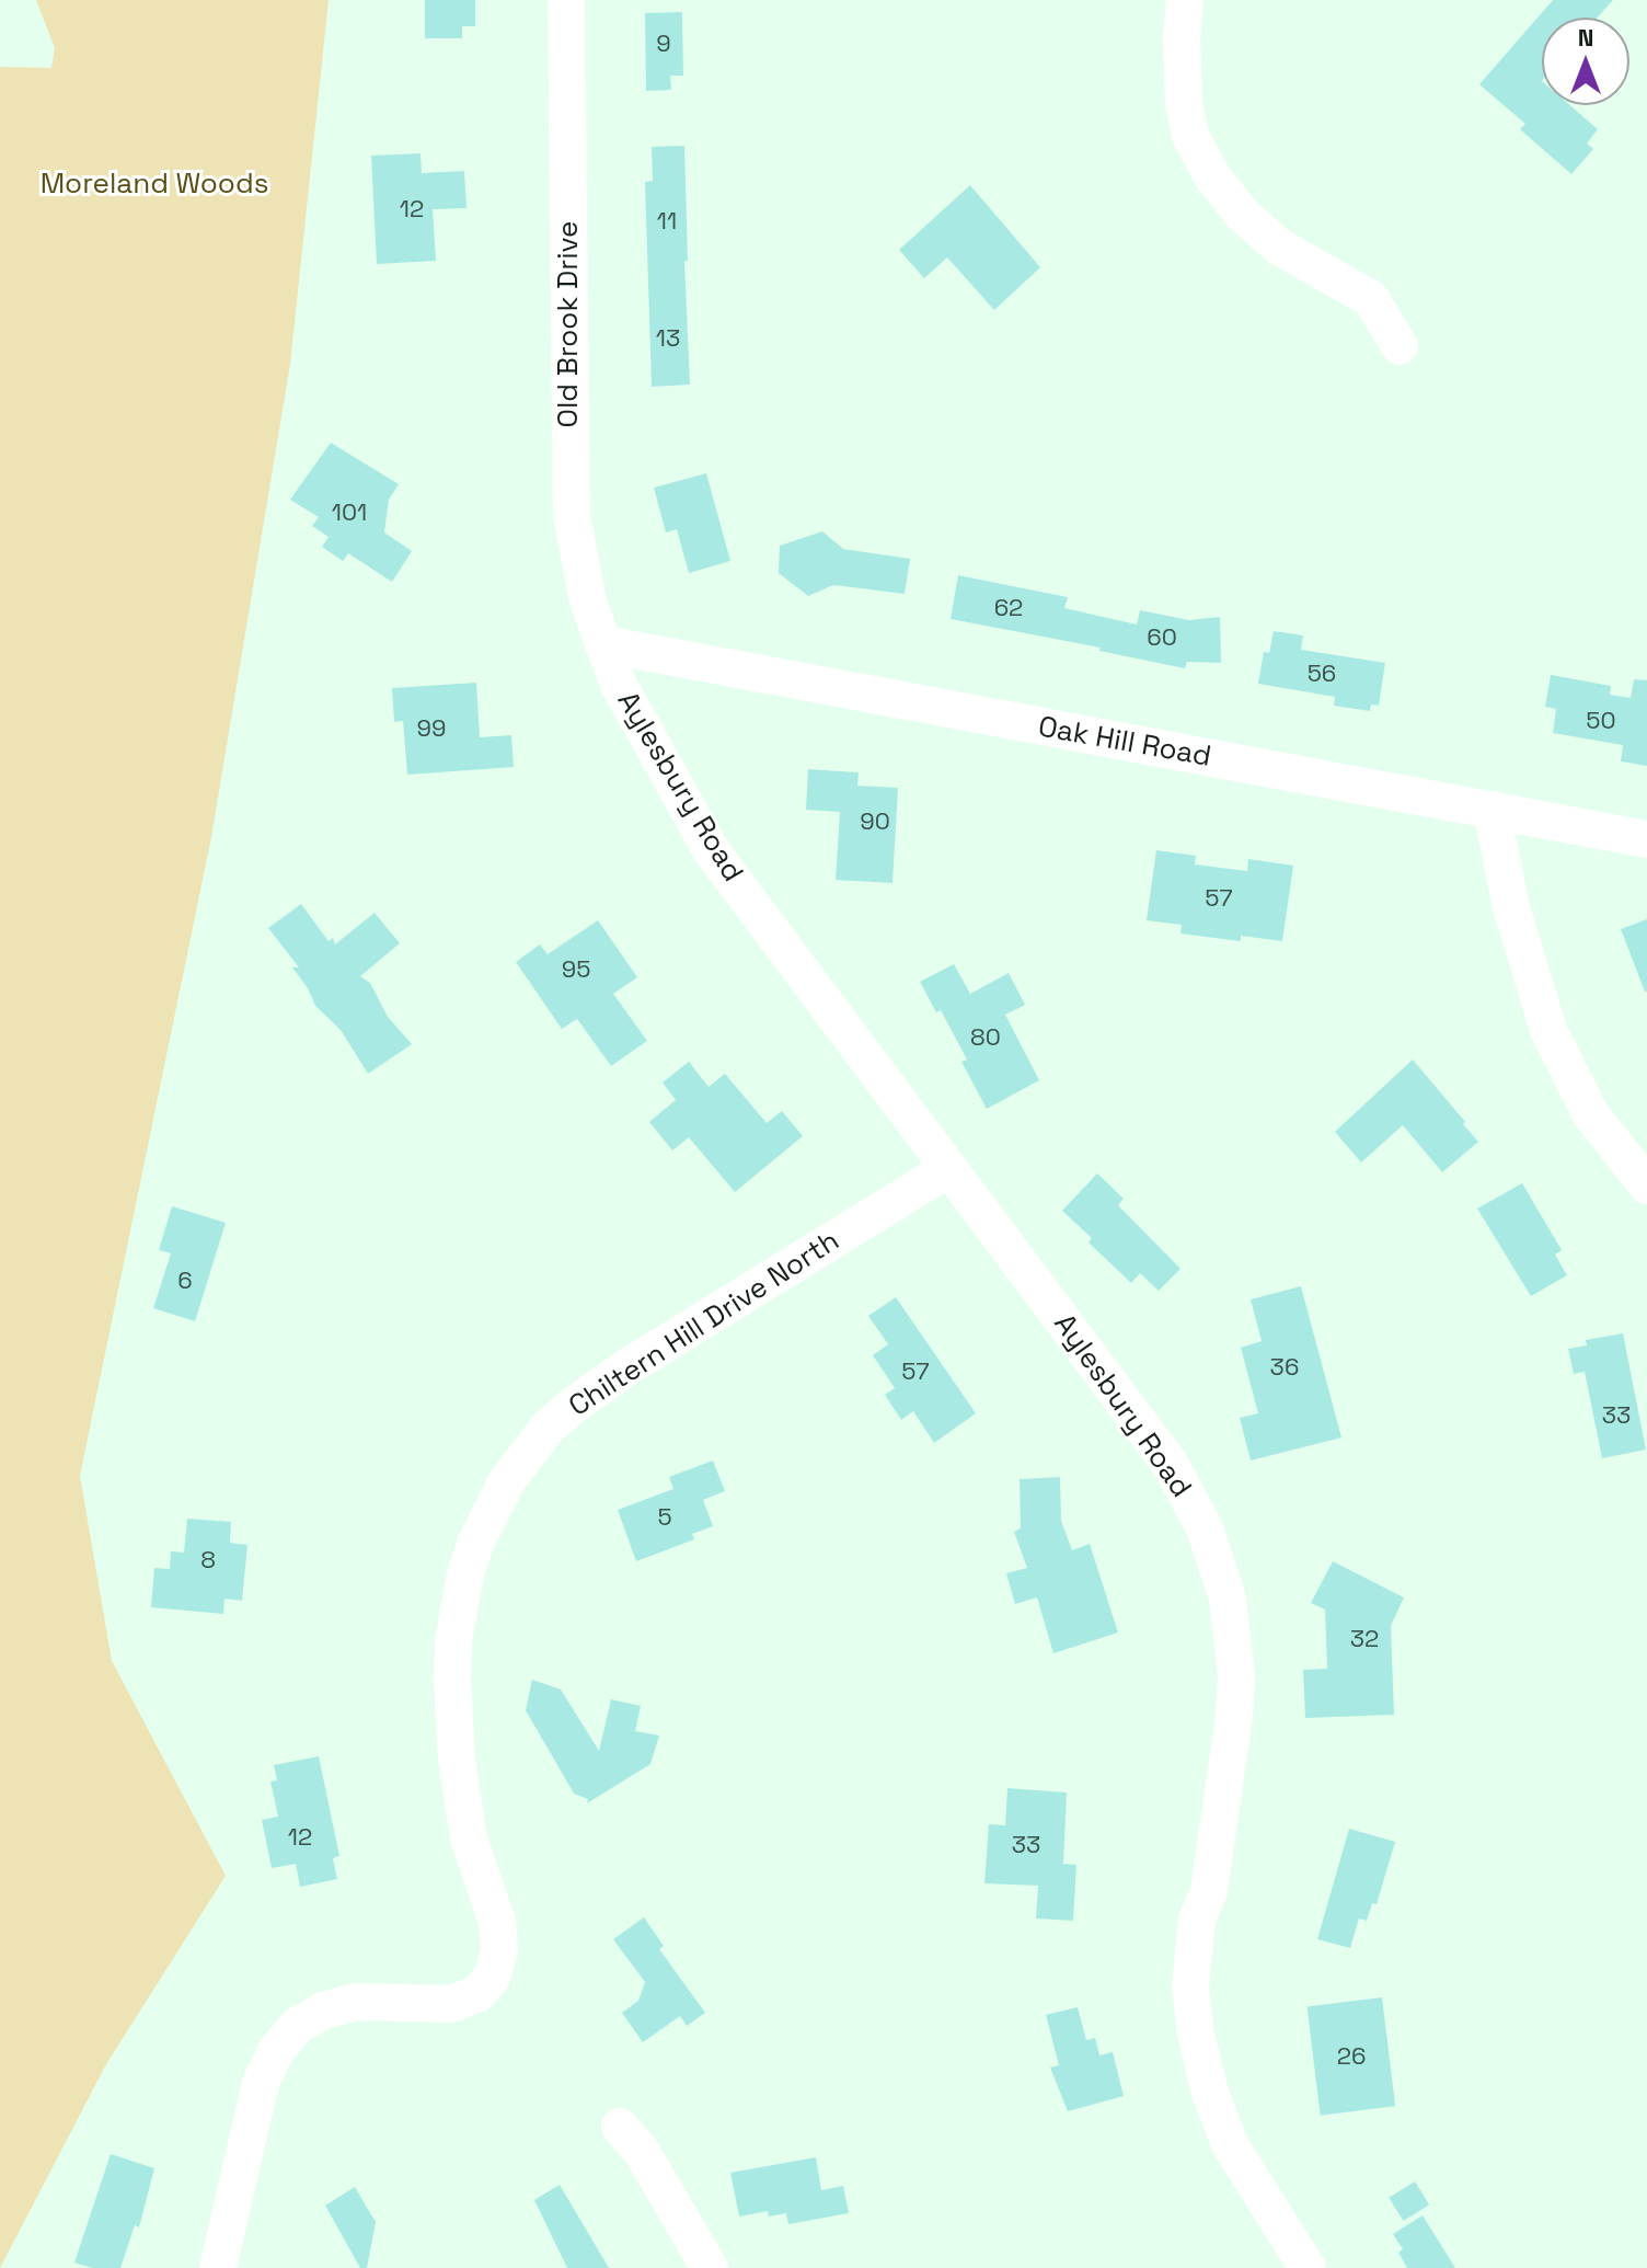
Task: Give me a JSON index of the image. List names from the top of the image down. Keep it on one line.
{"streets":{"street":["Old Brook Drive","Oak Hill Road","Aylesbury Road","Chiltern Hill Drive North"]},"crossings":[["Old Brook Drive","Oak Hill Road"],["Old Brook Drive","Aylesbury Road"],["Oak Hill Road","Aylesbury Road"],["Aylesbury Road","Chiltern Hill Drive North"]],"parks":["Moreland Woods"],"house_numbers":["9","12","11","13","101","62","60","56","50","99","90","57","95","80","6","36","57","33","5","8","32","12","33","26"],"north":"top"}
